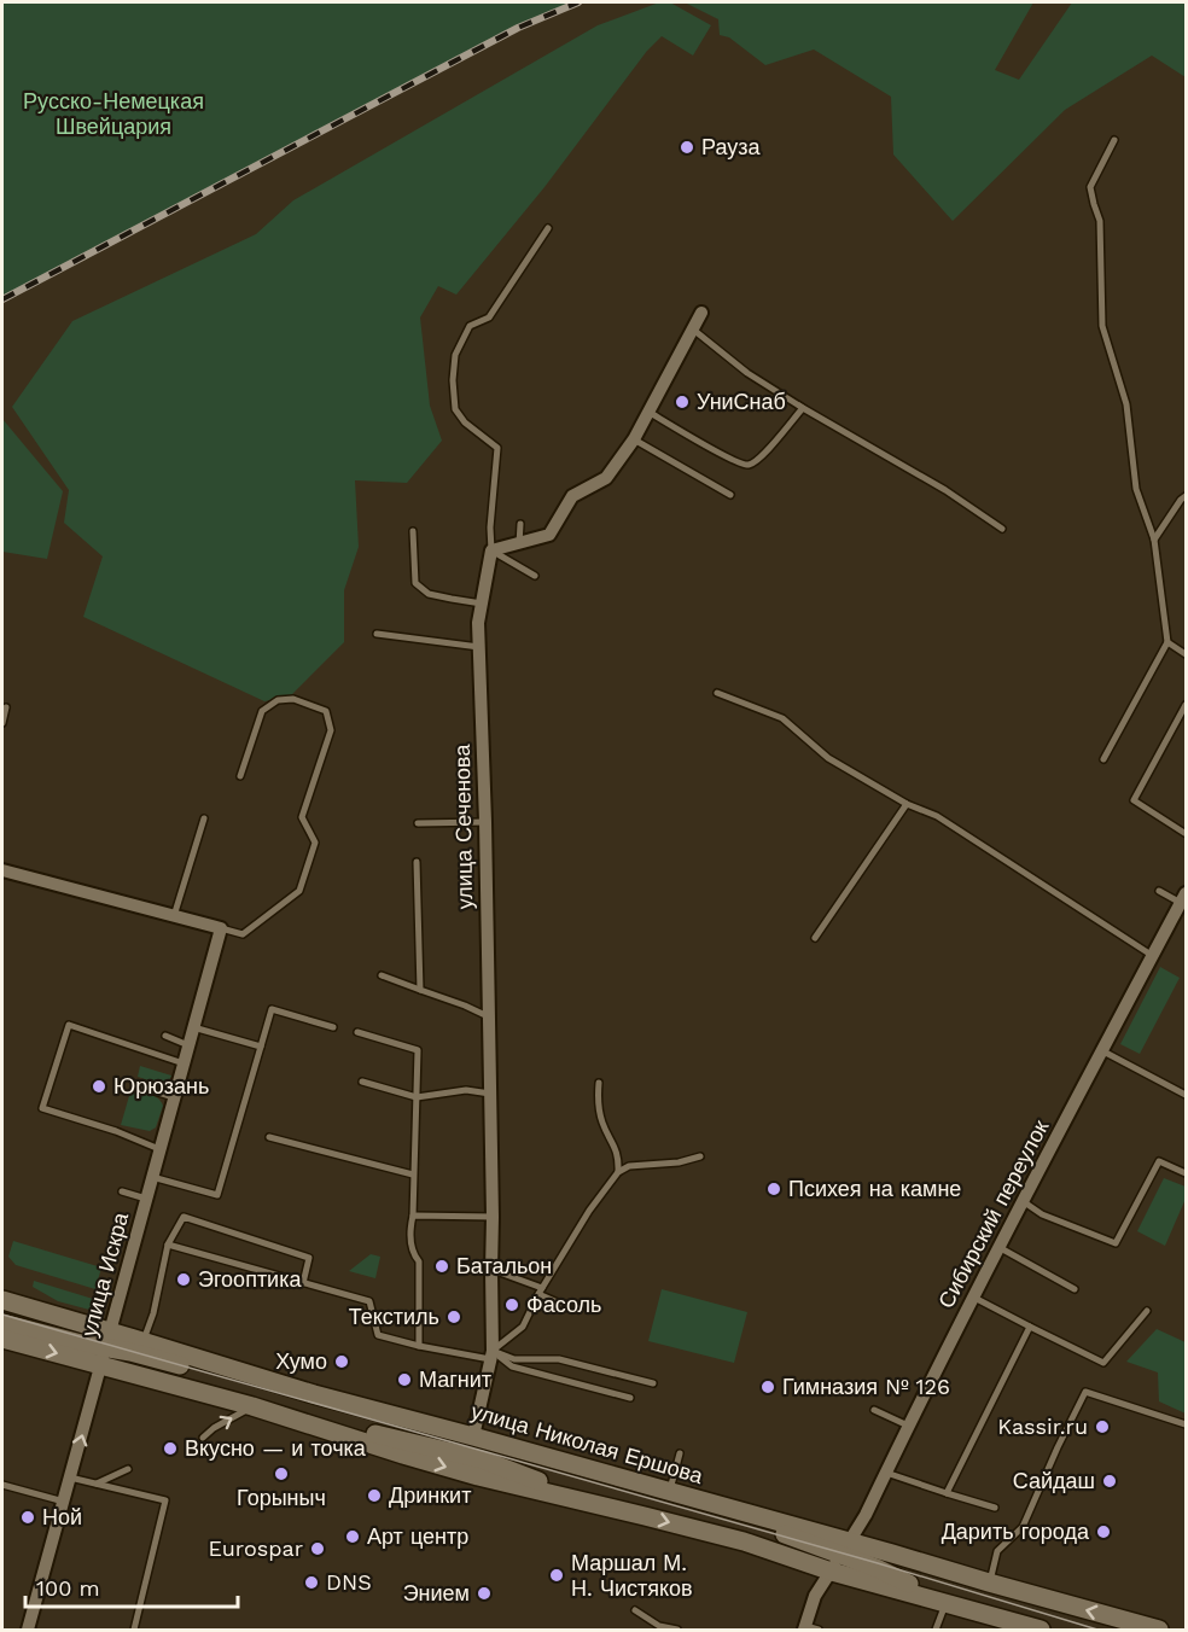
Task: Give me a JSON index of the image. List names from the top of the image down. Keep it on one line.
{"streets":{"main road":["улица Николая Ершова"],"street":["улица Сеченова","Сибирский переулок","улица Искра"]},"crossings":[["улица Сеченова","улица Николая Ершова"],["Сибирский переулок","улица Николая Ершова"],["улица Искра","улица Николая Ершова"]],"parks":["Русско-Немецкая Швейцария"],"places":["Рауза","УниСнаб","Юрюзань","Психея на камне","Батальон","Эгооптика","Фасоль","Текстиль","Хумо","Магнит","Гимназия № 126","Kassir.ru","Вкусно — и точка","Горыныч","Сайдаш","Дринкит","Ной","Дарить города","Арт центр","Eurospar","Маршал М. Н. Чистяков","DNS","Энием"],"scale_bar":"100 m"}
